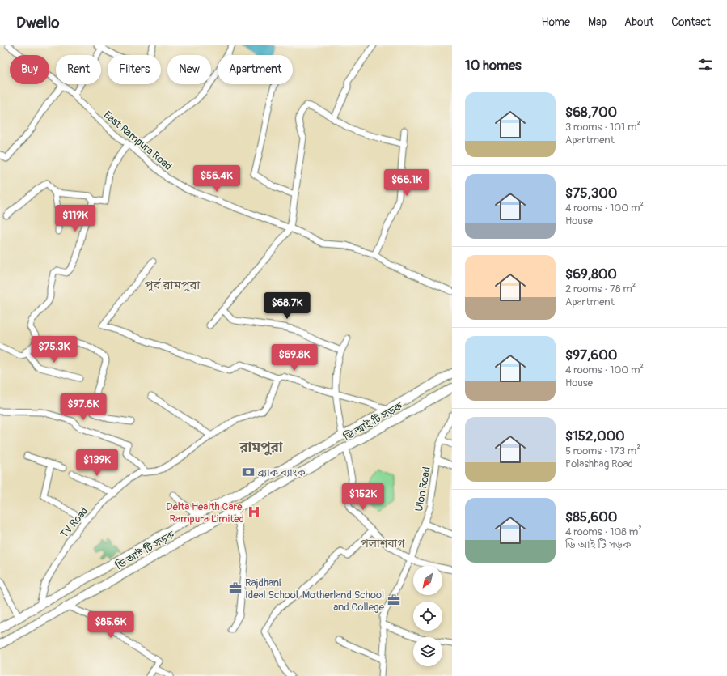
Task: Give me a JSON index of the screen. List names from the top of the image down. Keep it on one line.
{"streets":{"main road":["ডি আই টি সড়ক"],"street":["East Rampura Road","Ulon Road","TV Road"]},"crossings":[["ডি আই টি সড়ক","TV Road"]],"districts":["পূর্ব রামপুরা","রামপুরা","পলাশবাগ"],"places":{"bank":["ব্র্যাক ব্যাংক"],"hospital":["Delta Health Care, Rampura Limited"],"office":["Rajdhani Ideal School","Motherland School and College"]},"north":"bottom left","page":{"header":"Dwello","nav":["Home","Map","About","Contact"],"heading":"10 homes","chip":["Buy","Rent","Filters","New","Apartment"],"list":[{"name":"$68,700","note":"3 rooms · 101 m² · Apartment"},{"name":"$75,300","note":"4 rooms · 100 m² · House"},{"name":"$69,800","note":"2 rooms · 78 m² · Apartment"},{"name":"$97,600","note":"4 rooms · 100 m² · House"},{"name":"$152,000","note":"5 rooms · 173 m² · Polashbag Road"},{"name":"$85,600","note":"4 rooms · 108 m² · ডি আই টি সড়ক"}],"price":["$56.4K","$66.1K","$119K","$68.7K","$75.3K","$69.8K","$97.6K","$139K","$152K","$85.6K"]}}
